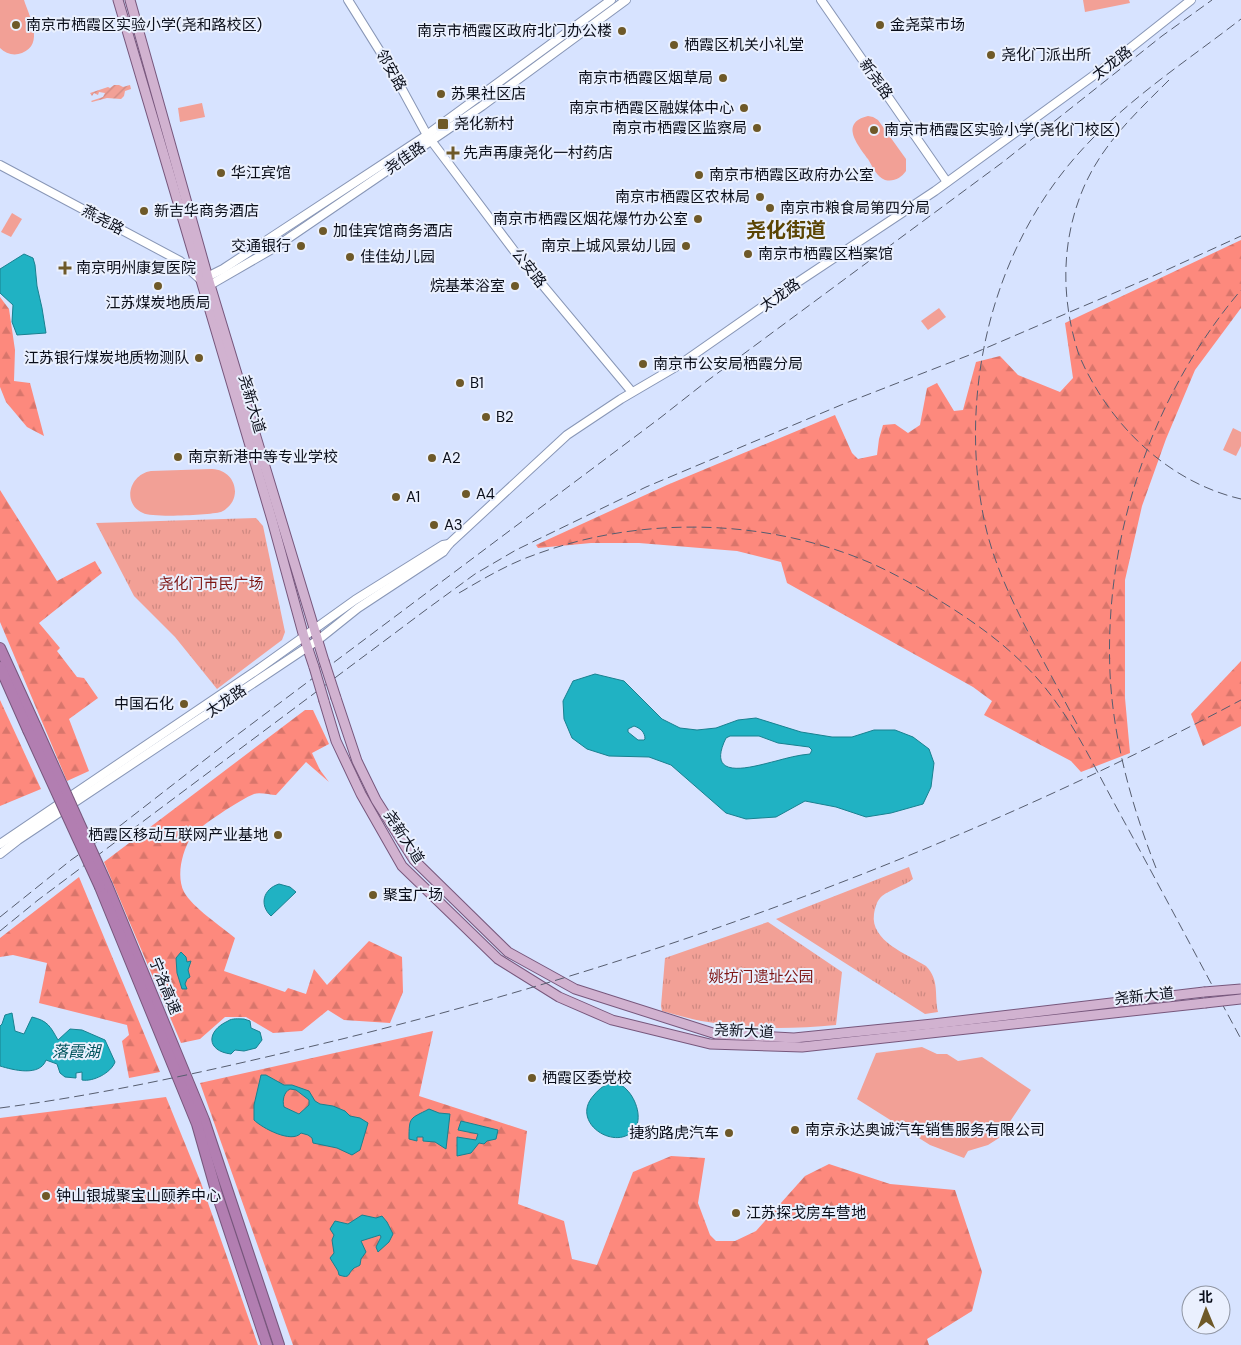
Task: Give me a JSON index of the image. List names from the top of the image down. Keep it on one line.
{"streets":{"highway":["宁洛高速"],"main road":["尧新大道"],"street":["太龙路","邻安路","新尧路","尧佳路","燕尧路","公安路"]},"crossings":[["太龙路","新尧路"],["太龙路","公安路"],["太龙路","尧新大道"],["邻安路","尧佳路"],["邻安路","公安路"],["尧佳路","燕尧路"],["尧佳路","公安路"],["尧佳路","尧新大道"],["燕尧路","尧新大道"]],"districts":["尧化街道"],"water":["落霞湖"],"parks":["尧化门市民广场","姚坊门遗址公园"],"places":{"other":["南京市栖霞区实验小学(尧和路校区)","金尧菜市场","南京市栖霞区政府北门办公楼","栖霞区机关小礼堂","尧化门派出所","南京市栖霞区烟草局","苏果社区店","南京市栖霞区融媒体中心","南京市栖霞区监察局","南京市栖霞区实验小学(尧化门校区)","华江宾馆","南京市栖霞区政府办公室","南京市栖霞区农林局","南京市粮食局第四分局","新吉华商务酒店","南京市栖霞区烟花爆竹办公室","加佳宾馆商务酒店","交通银行","南京上城风景幼儿园","南京市栖霞区档案馆","佳佳幼儿园","江苏煤炭地质局","烷基苯浴室","江苏银行煤炭地质物测队","南京市公安局栖霞分局","B1","B2","南京新港中等专业学校","A2","A4","A1","A3","中国石化","栖霞区移动互联网产业基地","聚宝广场","栖霞区委党校","南京永达奥诚汽车销售服务有限公司","捷豹路虎汽车","钟山银城聚宝山颐养中心","江苏探戈房车营地"],"transit":["尧化新村"],"health":["先声再康尧化一村药店","南京明州康复医院"]},"north":"top"}
